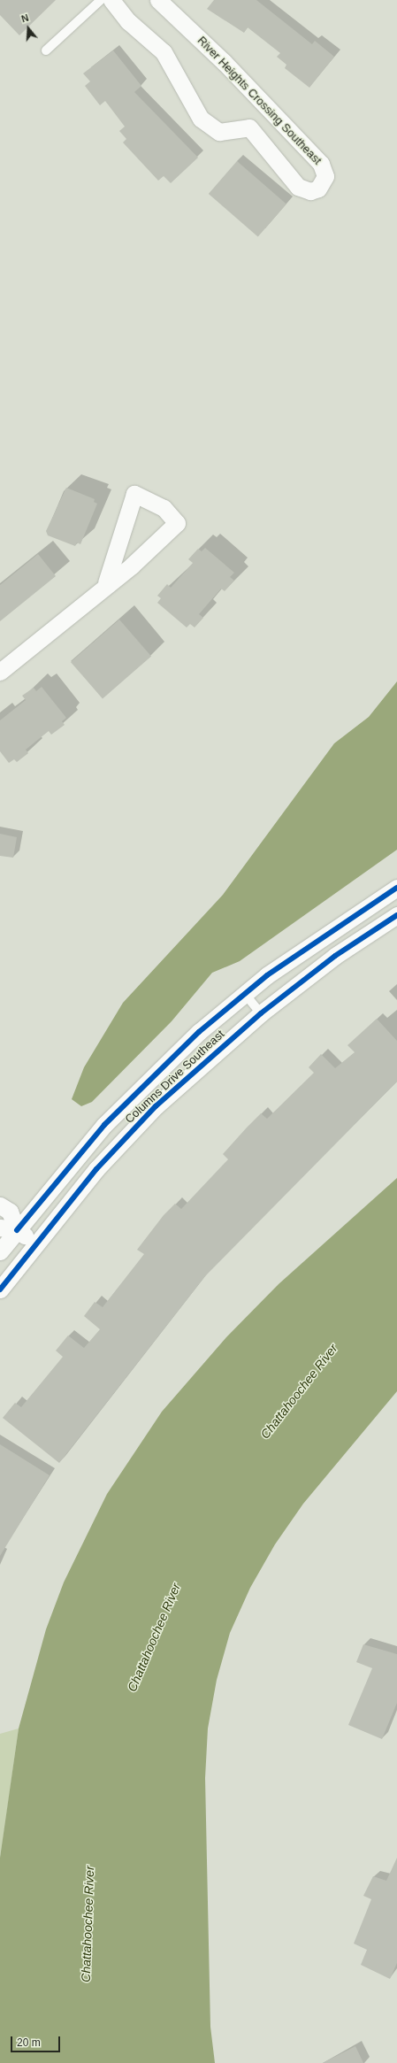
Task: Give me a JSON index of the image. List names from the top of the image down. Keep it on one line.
{"streets":{"street":["River Heights Crossing Southeast","Columns Drive Southeast"]},"water":["Chattahoochee River"],"scale_bar":"20 m","north":"top"}
